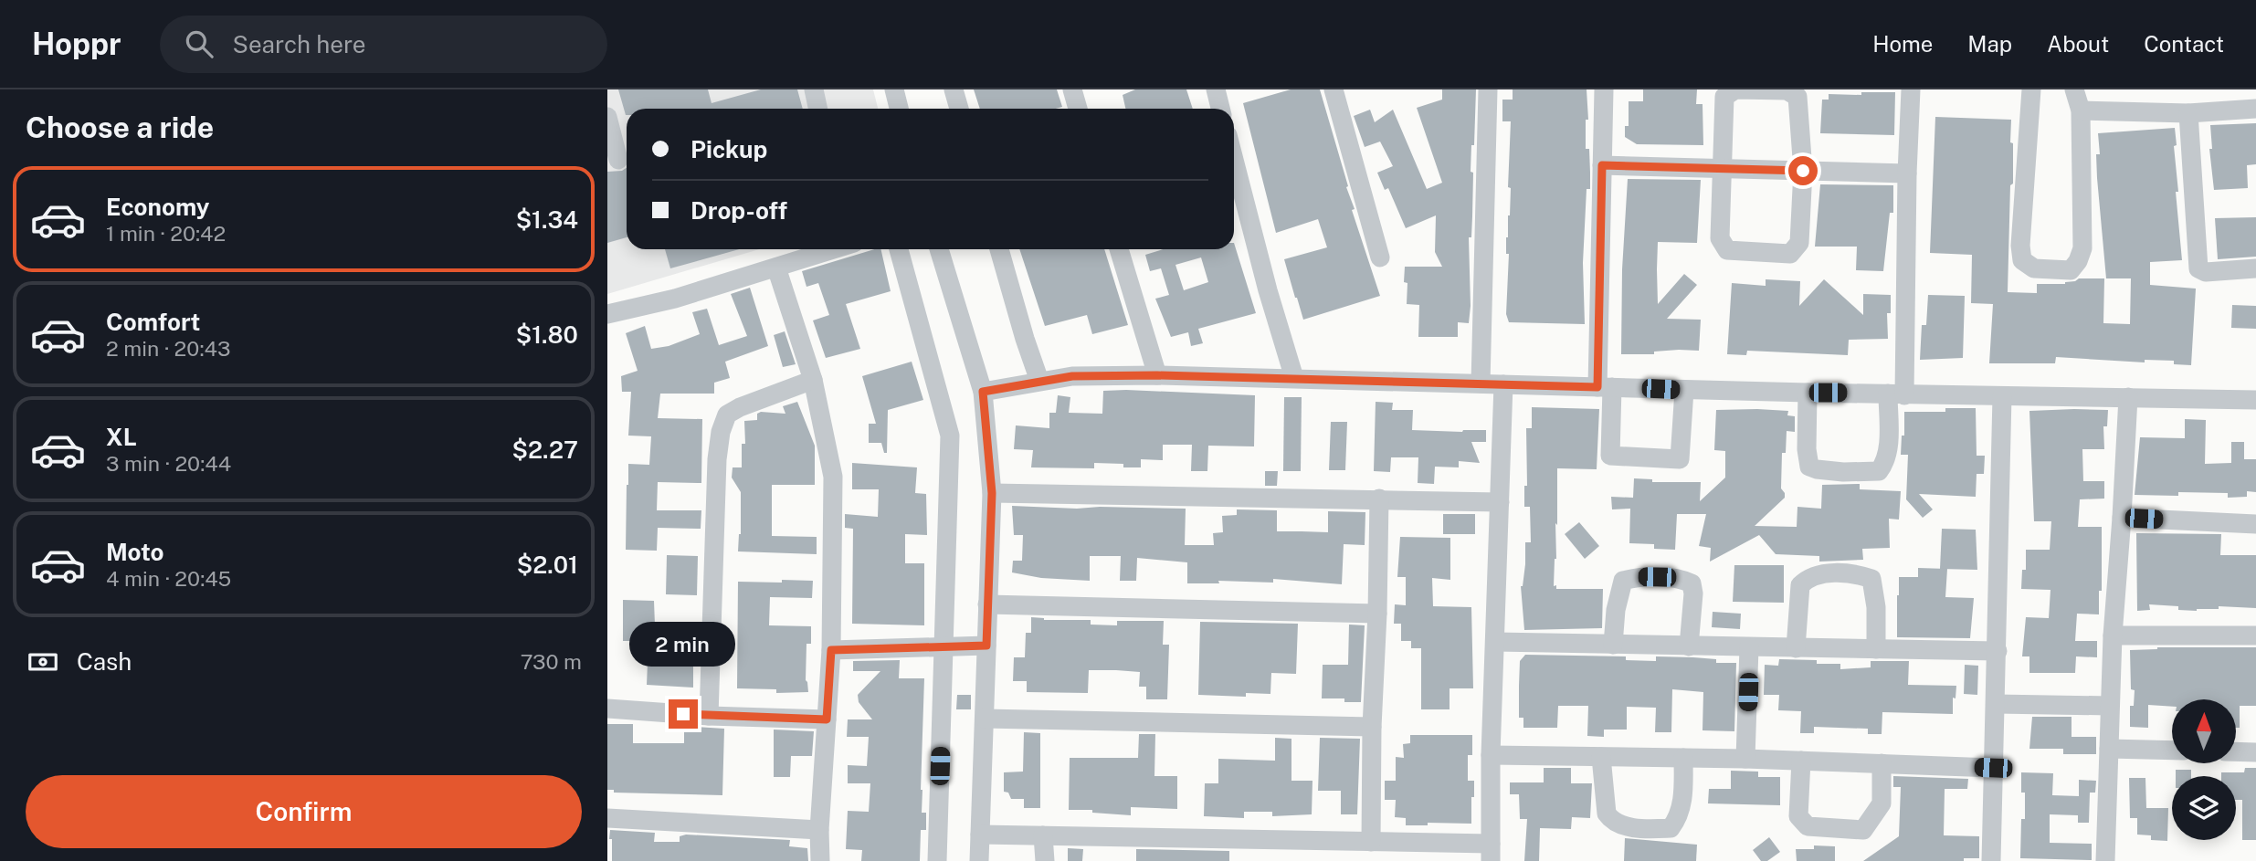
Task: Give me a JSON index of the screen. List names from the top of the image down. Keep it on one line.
{"north":"top","page":{"header":"Hoppr","search":"Search here","nav":["Home","Map","About","Contact"],"heading":"Choose a ride","banner":["Pickup","Drop-off"],"list":[{"name":"Economy","note":"1 min · 20:42","value":"$1.34"},{"name":"Comfort","note":"2 min · 20:43","value":"$1.80"},{"name":"XL","note":"3 min · 20:44","value":"$2.27"},{"name":"Moto","note":"4 min · 20:45","value":"$2.01"}],"bubble":"2 min","pay":["Cash","730 m"],"buttons":"Confirm"}}
